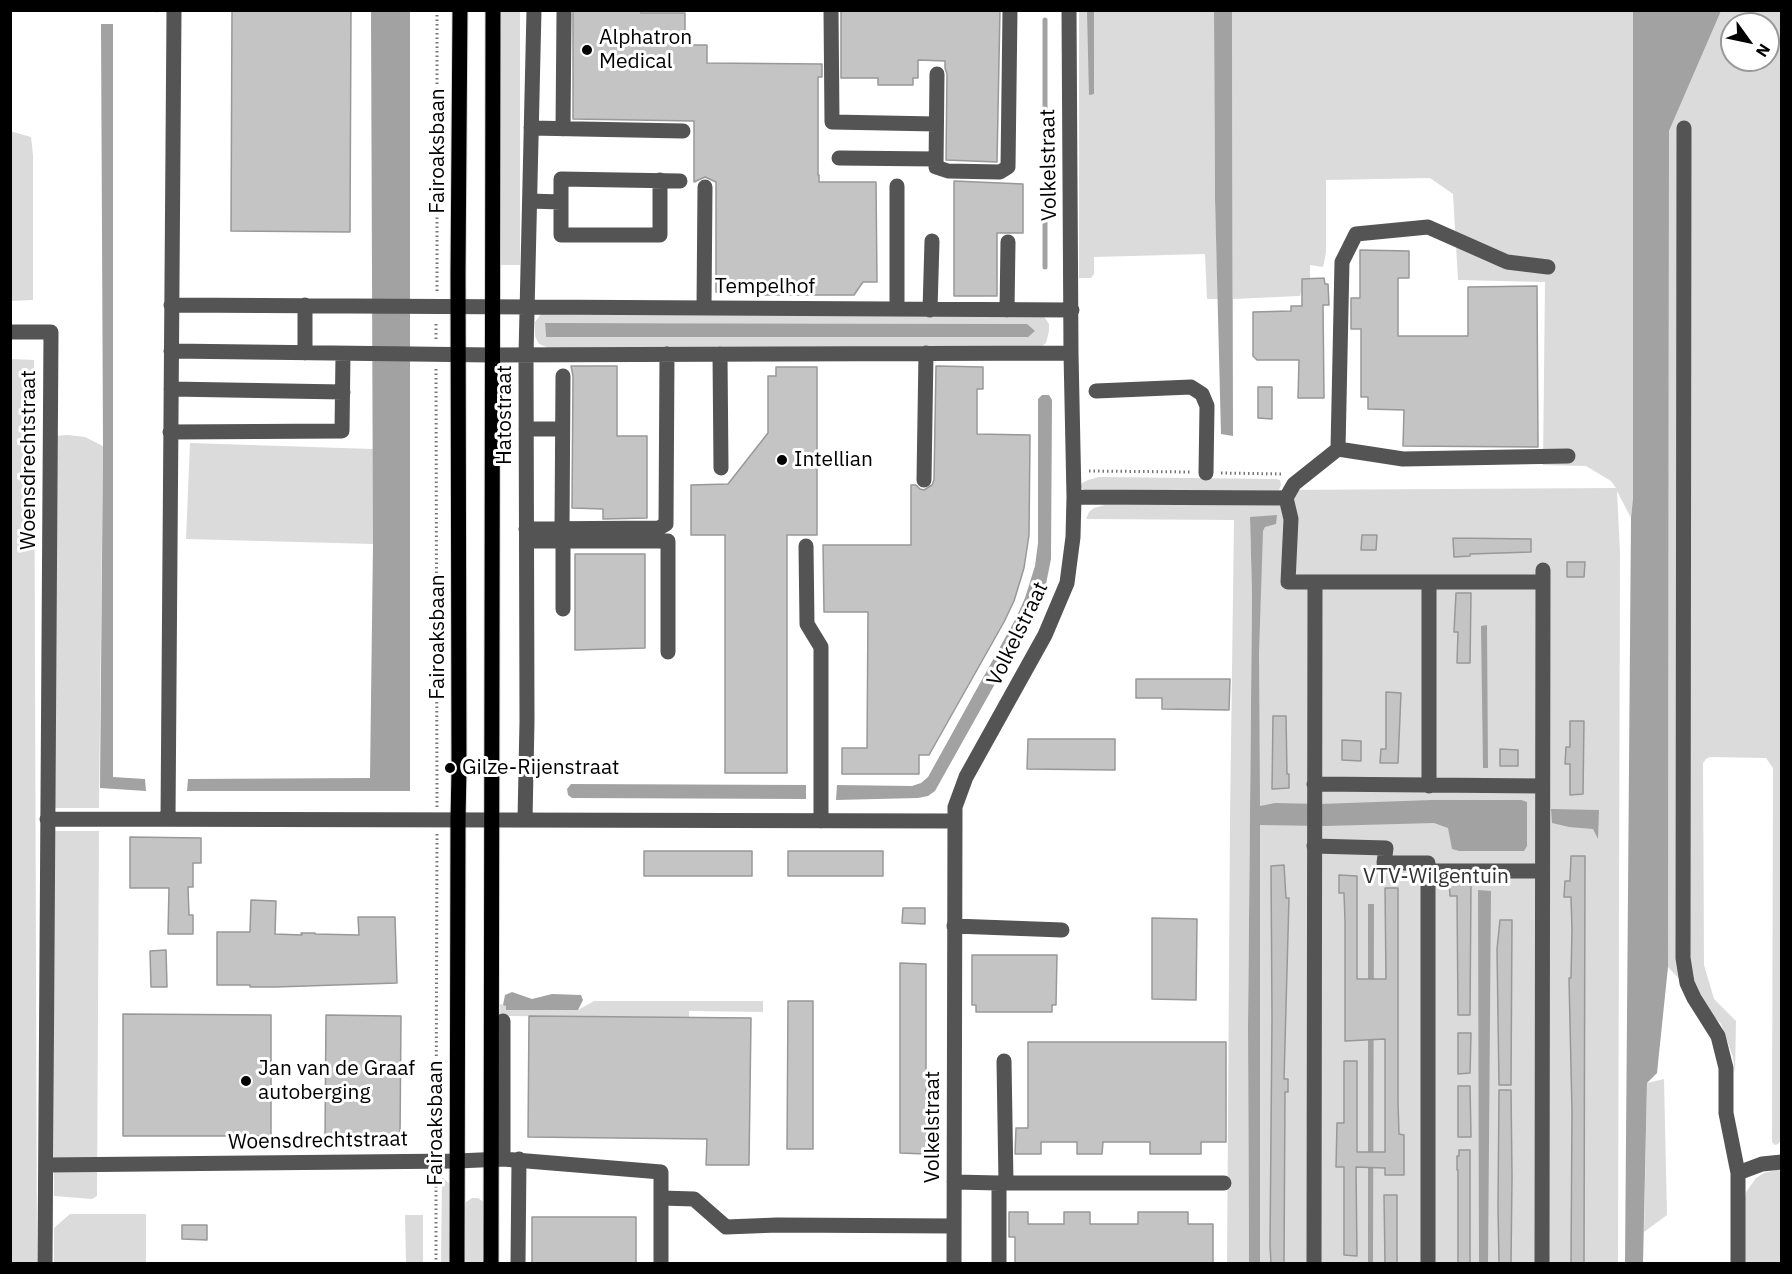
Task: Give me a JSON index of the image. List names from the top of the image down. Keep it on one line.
{"streets":{"main road":["Fairoaksbaan"],"street":["Volkelstraat","Tempelhof","Hatostraat","Woensdrechtstraat"]},"crossings":[["Fairoaksbaan","Tempelhof"],["Fairoaksbaan","Woensdrechtstraat"],["Volkelstraat","Tempelhof"],["Tempelhof","Hatostraat"]],"parks":["VTV-Wilgentuin"],"places":["Alphatron Medical","Intellian","Gilze-Rijenstraat","Jan van de Graaf autoberging"],"north":"bottom right"}
